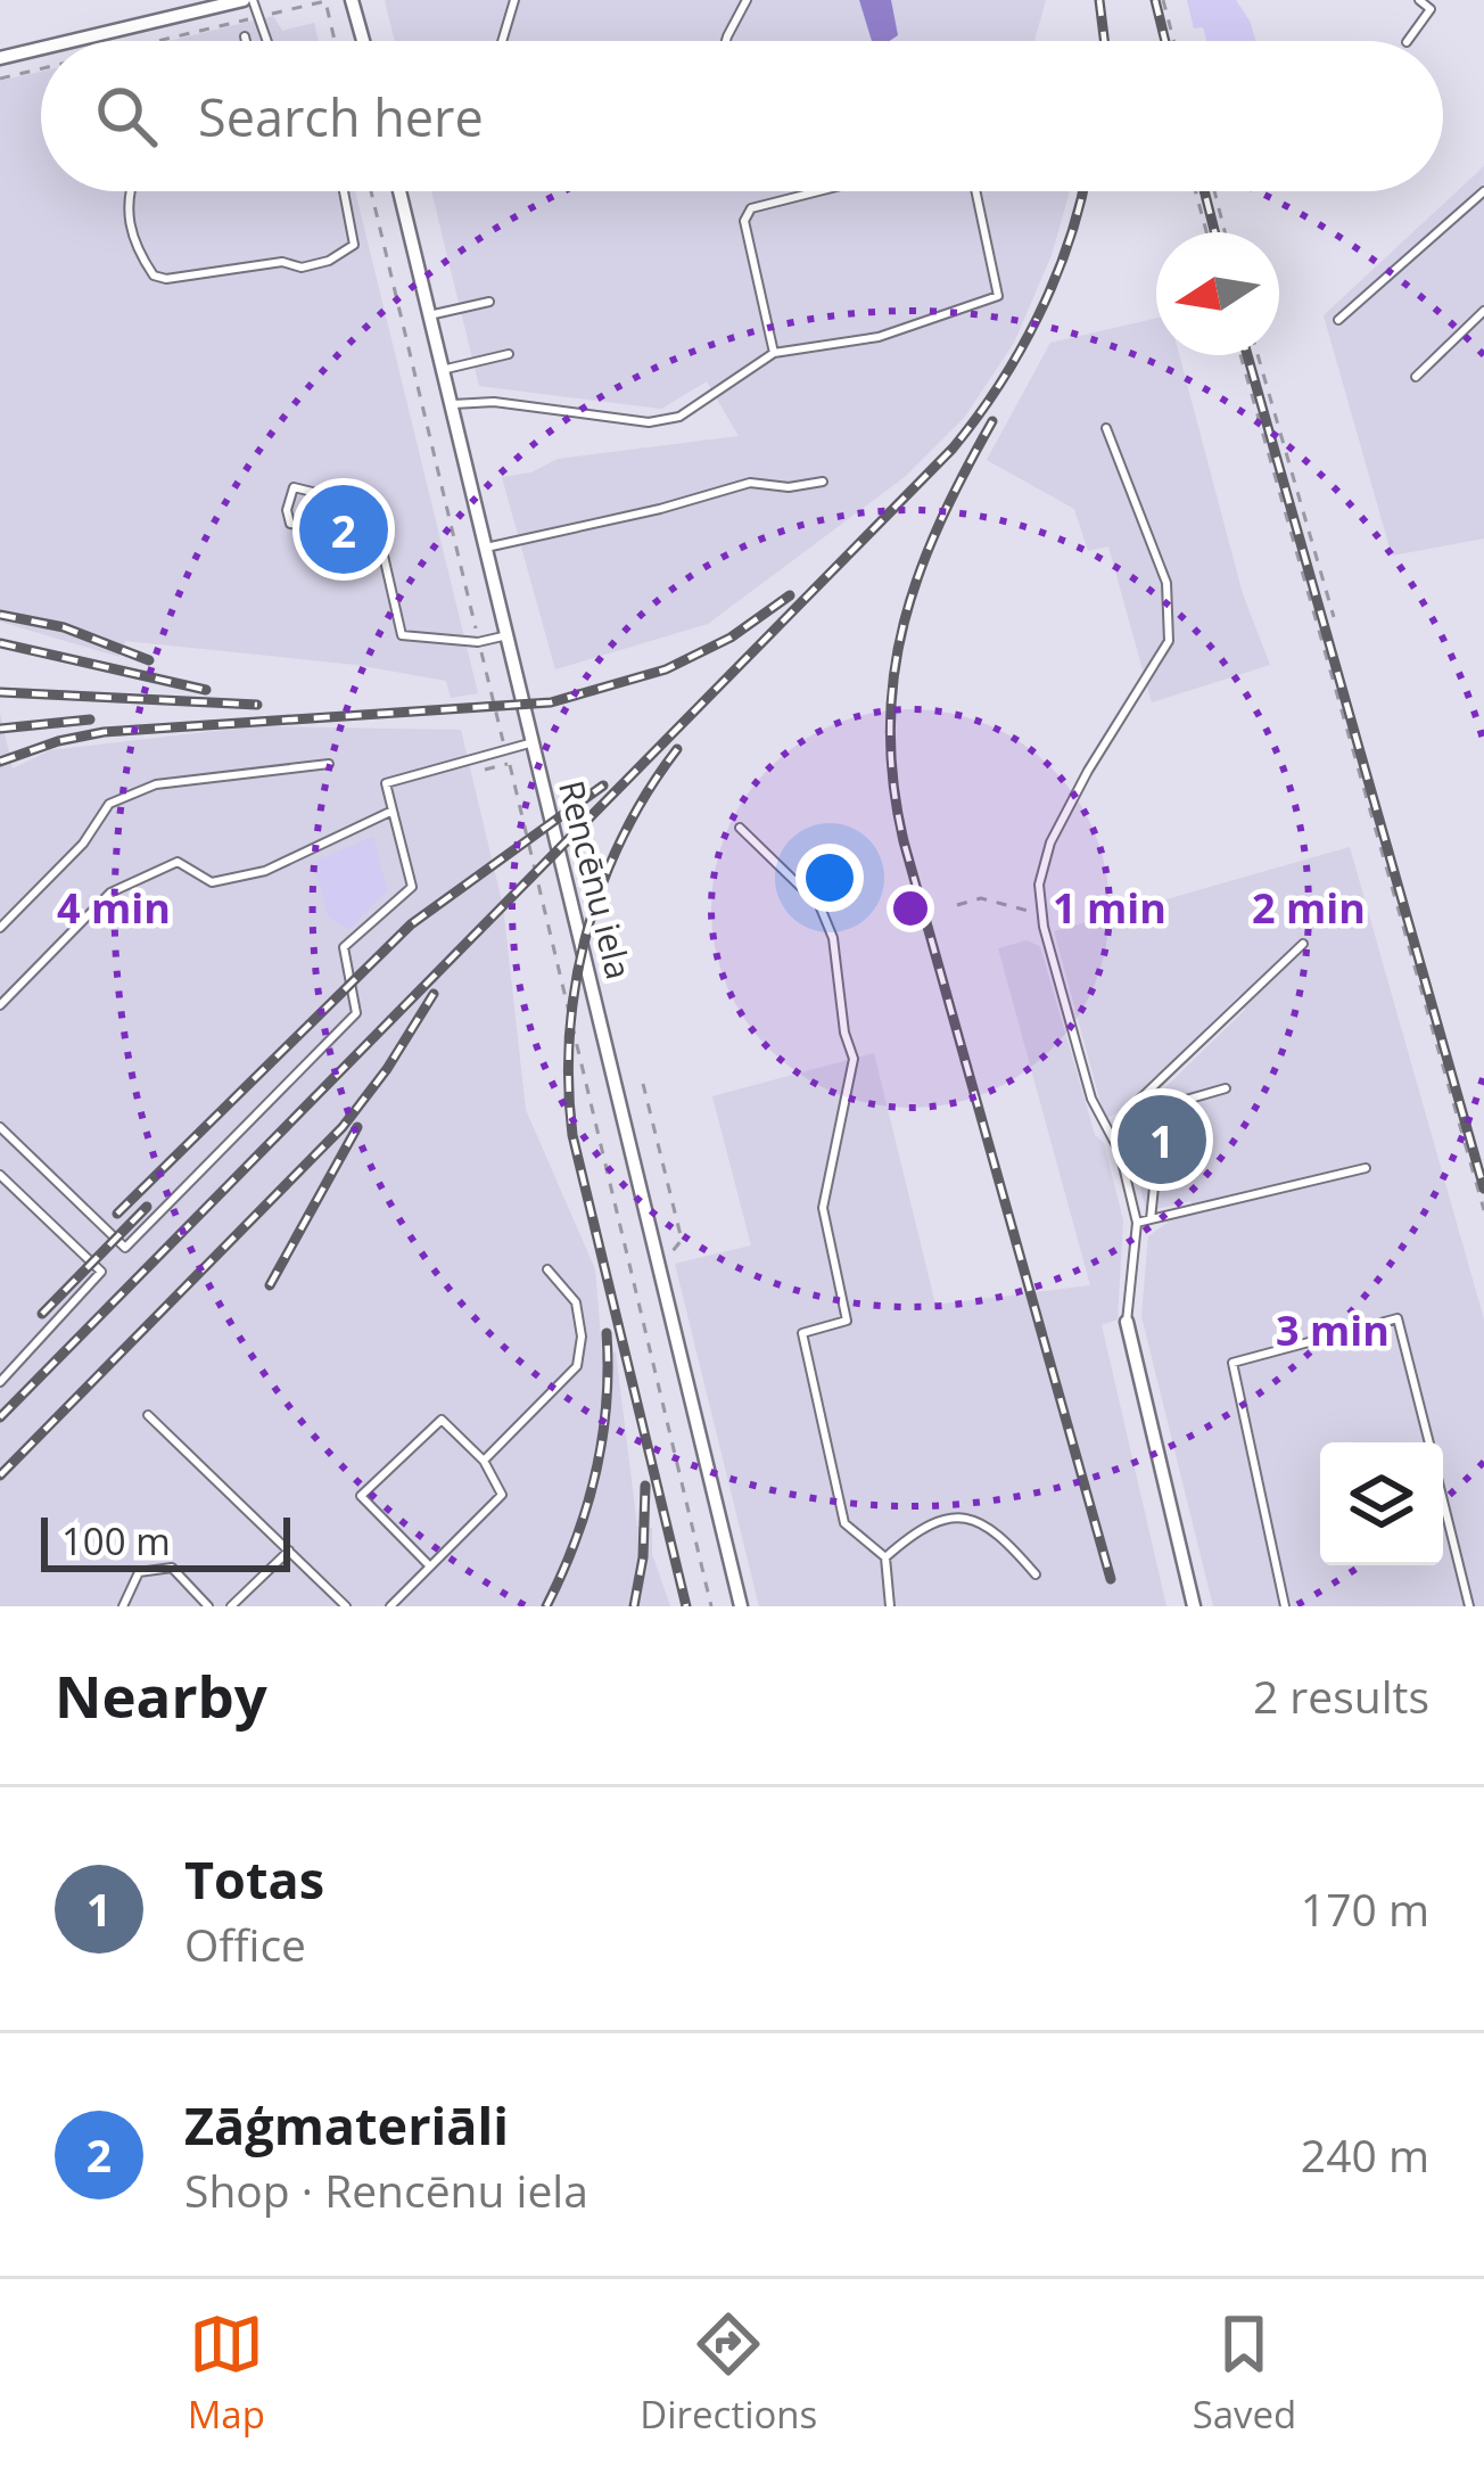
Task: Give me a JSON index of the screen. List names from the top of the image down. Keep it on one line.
{"streets":{"street":["Rencēnu iela"]},"scale_bar":"100 m","north":"left","page":{"search":"Search here","pins":["2","1"],"scale":"100 m","heading":["Nearby","2 results"],"list":[{"mark":"1","name":"Totas","note":"Office","value":"170 m"},{"mark":"2","name":"Zāģmateriāli","note":"Shop · Rencēnu iela","value":"240 m"}],"nav":["Map","Directions","Saved"]},"rings":["1 min","2 min","4 min","3 min"]}
